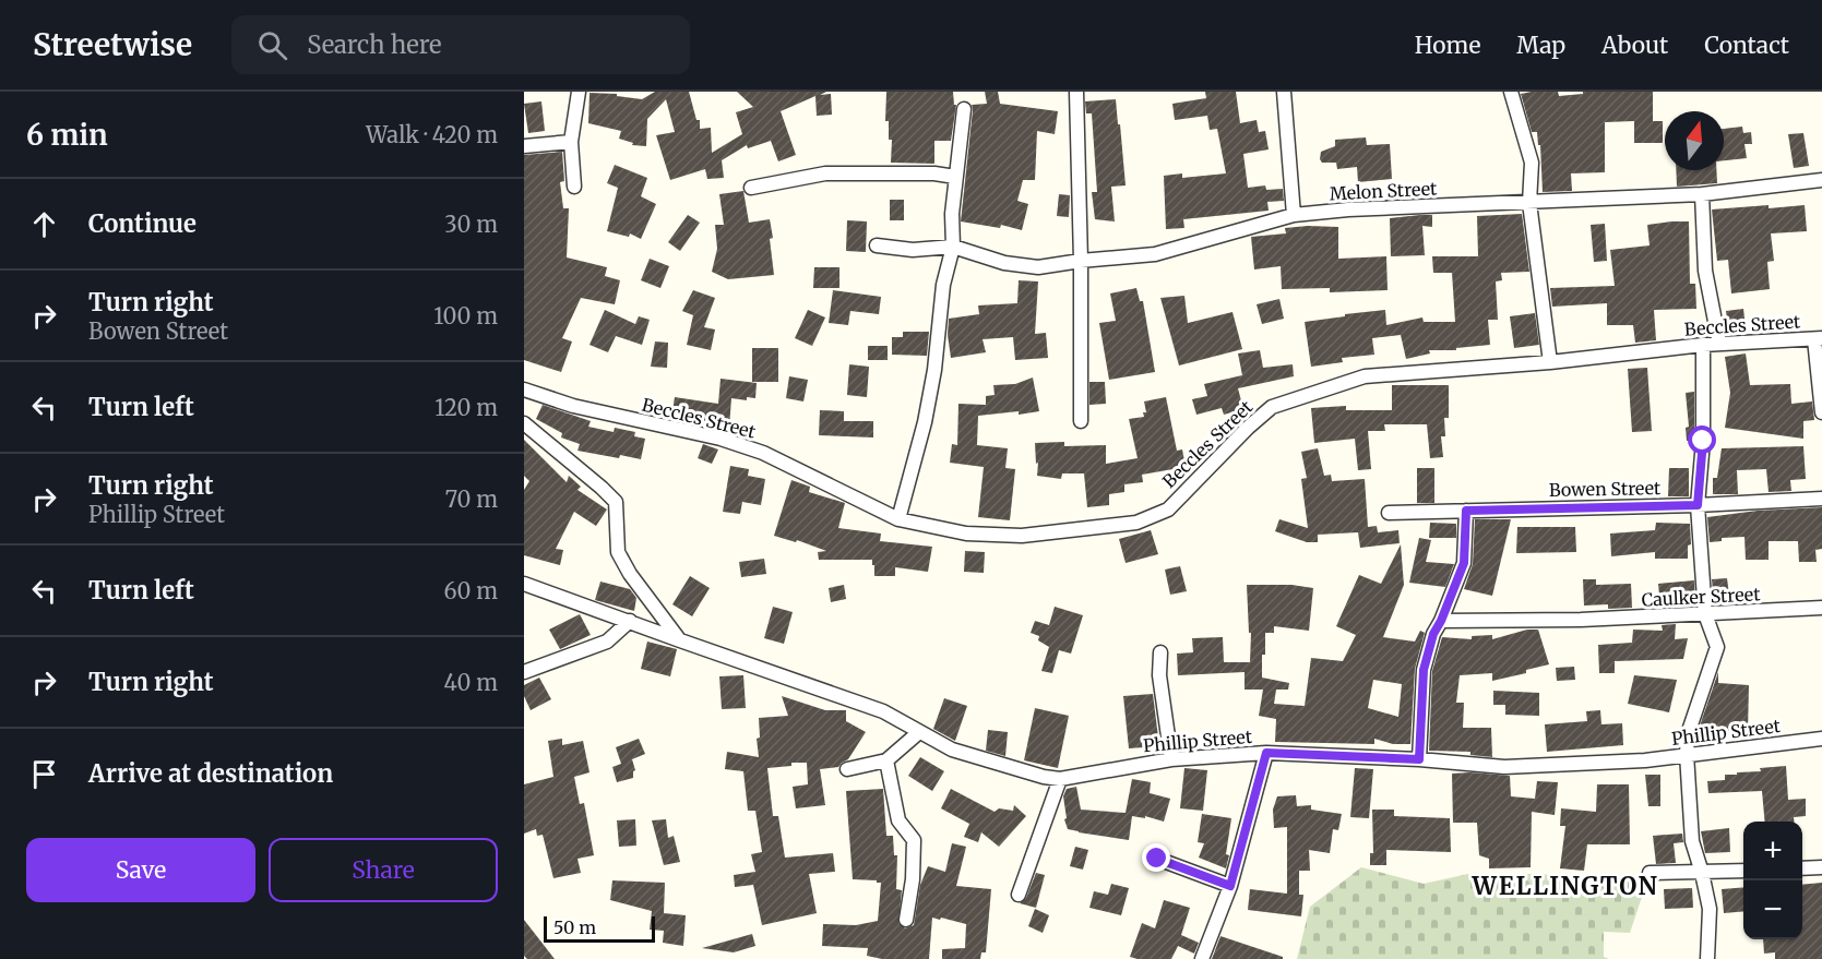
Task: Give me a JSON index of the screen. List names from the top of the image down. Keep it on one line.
{"streets":{"street":["Melon Street","Beccles Street","Bowen Street","Caulker Street","Phillip Street"]},"districts":["WELLINGTON"],"scale_bar":"50 m","north":"top","page":{"header":"Streetwise","search":"Search here","nav":["Home","Map","About","Contact"],"heading":["6 min","Walk · 420 m"],"list":[["Continue","30 m"],["Turn right","Bowen Street","100 m"],["Turn left","120 m"],["Turn right","Phillip Street","70 m"],["Turn left","60 m"],["Turn right","40 m"],"Arrive at destination"],"buttons":["Save","Share"],"map_buttons":["+","−"],"scale":"50 m"}}
